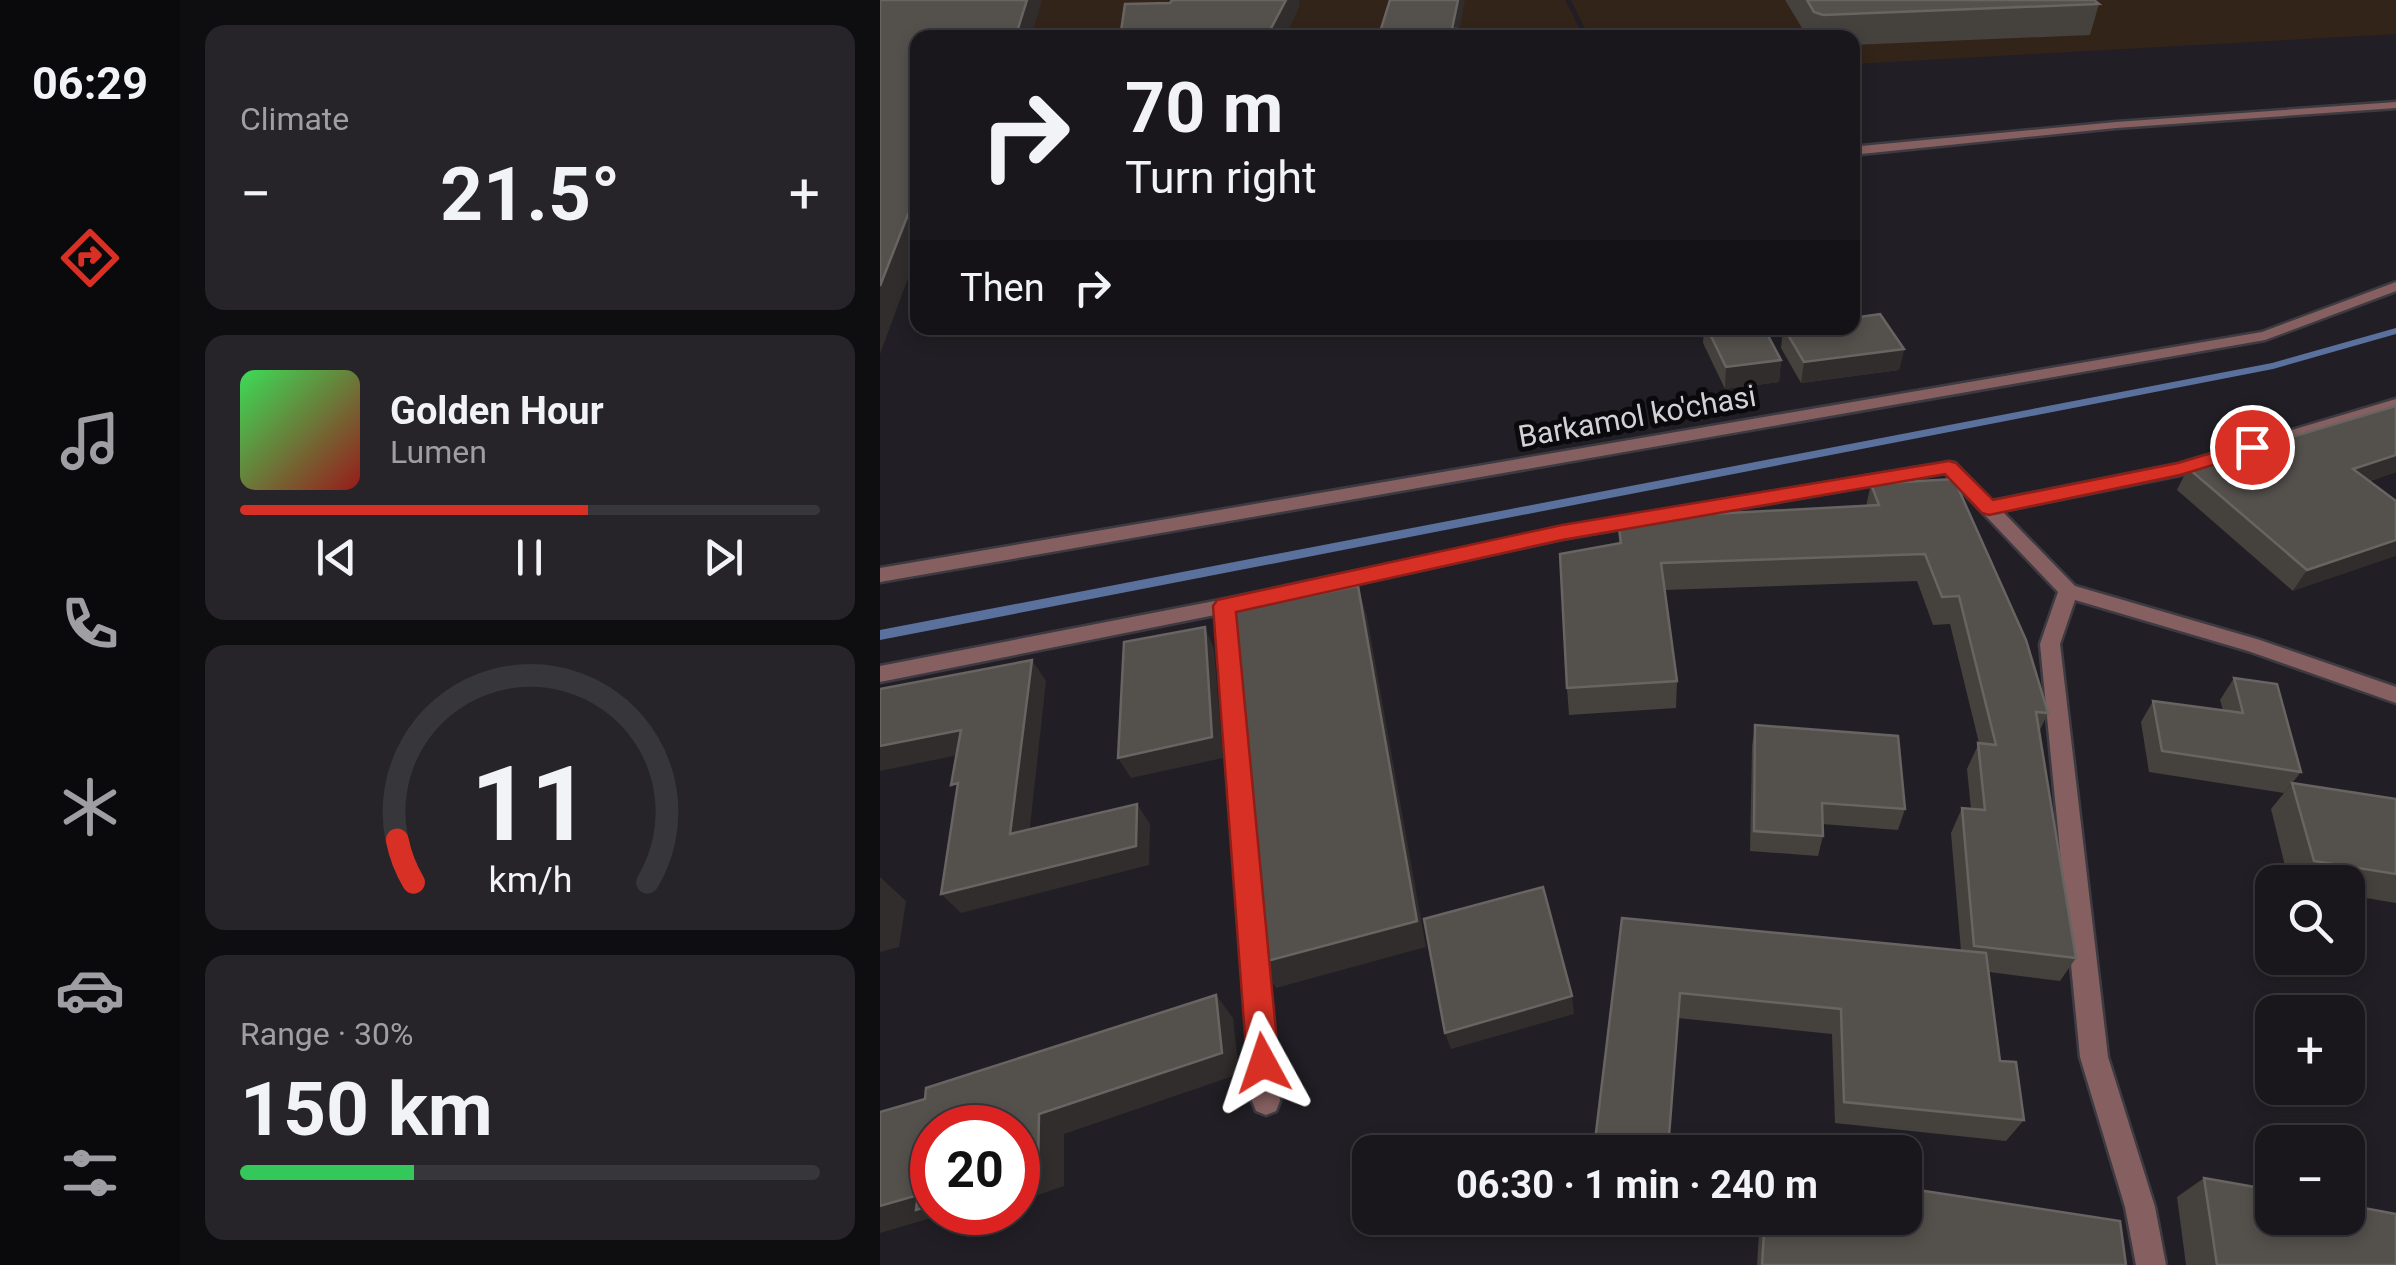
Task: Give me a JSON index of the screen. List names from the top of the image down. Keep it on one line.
{"streets":{"street":["Barkamol ko'chasi"]},"page":{"tabs":"06:29","tile":["Climate",["Range · 30%","150 km"]],"turn":["70 m","Turn right"],"heat":["−","21.5°","+"],"then":"Then","song":["Golden Hour","Lumen"],"map_buttons":["+","−"],"limit":"20","trip":"06:30 · 1 min · 240 m","gauge":["11","km/h"]}}
